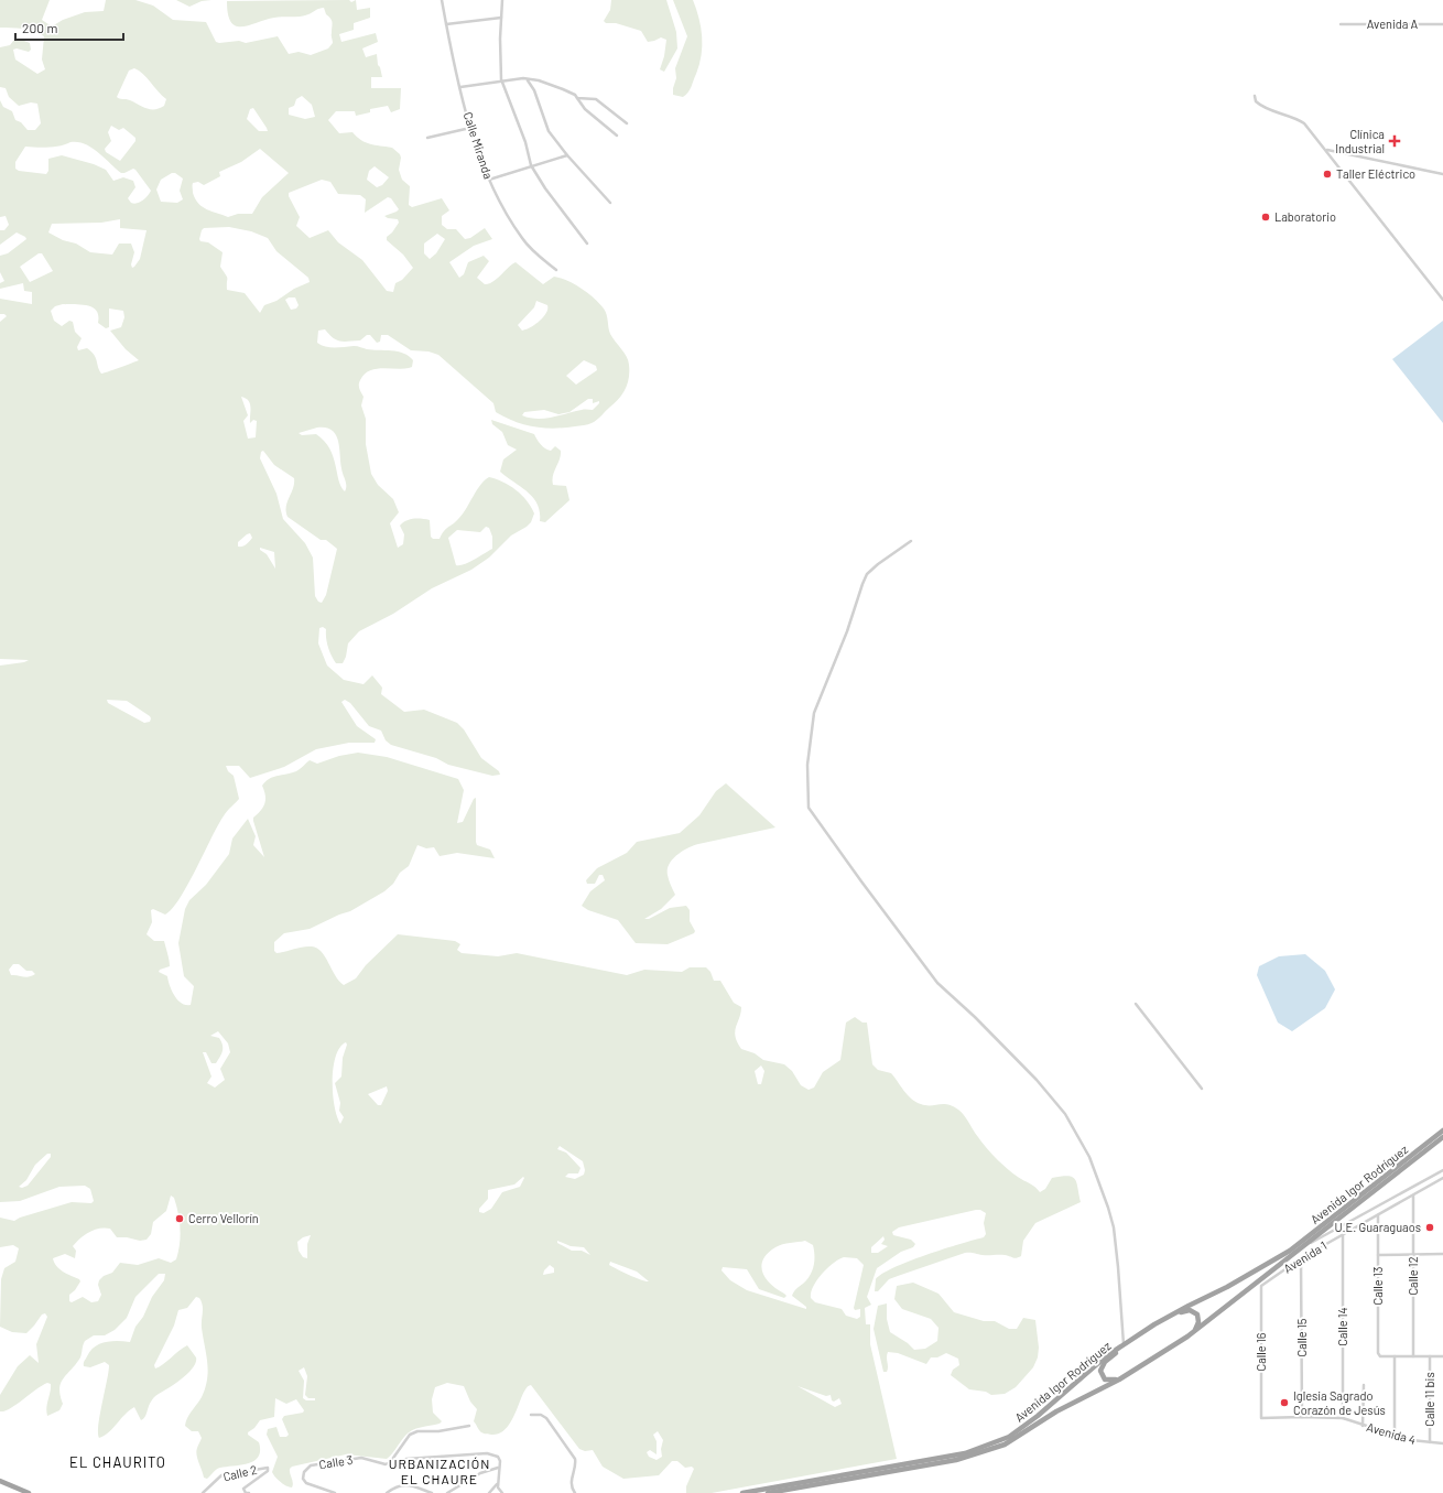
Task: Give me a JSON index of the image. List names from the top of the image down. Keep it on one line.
{"streets":{"highway":["Avenida Igor Rodríguez"],"street":["Avenida A","Calle Miranda","Avenida 1","Calle 12","Calle 13","Calle 14","Calle 15","Calle 16","Calle 11 bis","Avenida 4","Calle 3","Calle 2"]},"crossings":[["Avenida 1","Calle 12"],["Avenida 1","Calle 13"],["Avenida 1","Calle 14"],["Avenida 1","Calle 15"],["Avenida 1","Calle 16"],["Calle 14","Avenida 4"],["Calle 15","Avenida 4"],["Calle 16","Avenida 4"],["Calle 11 bis","Avenida 4"]],"districts":["EL CHAURITO","URBANIZACIÓN EL CHAURE"],"places":{"health":["Clínica Industrial"],"other":["Taller Eléctrico","Laboratorio","Cerro Vellorín","U.E. Guaraguaos","Iglesia Sagrado Corazón de Jesús"]},"scale_bar":"200 m"}
